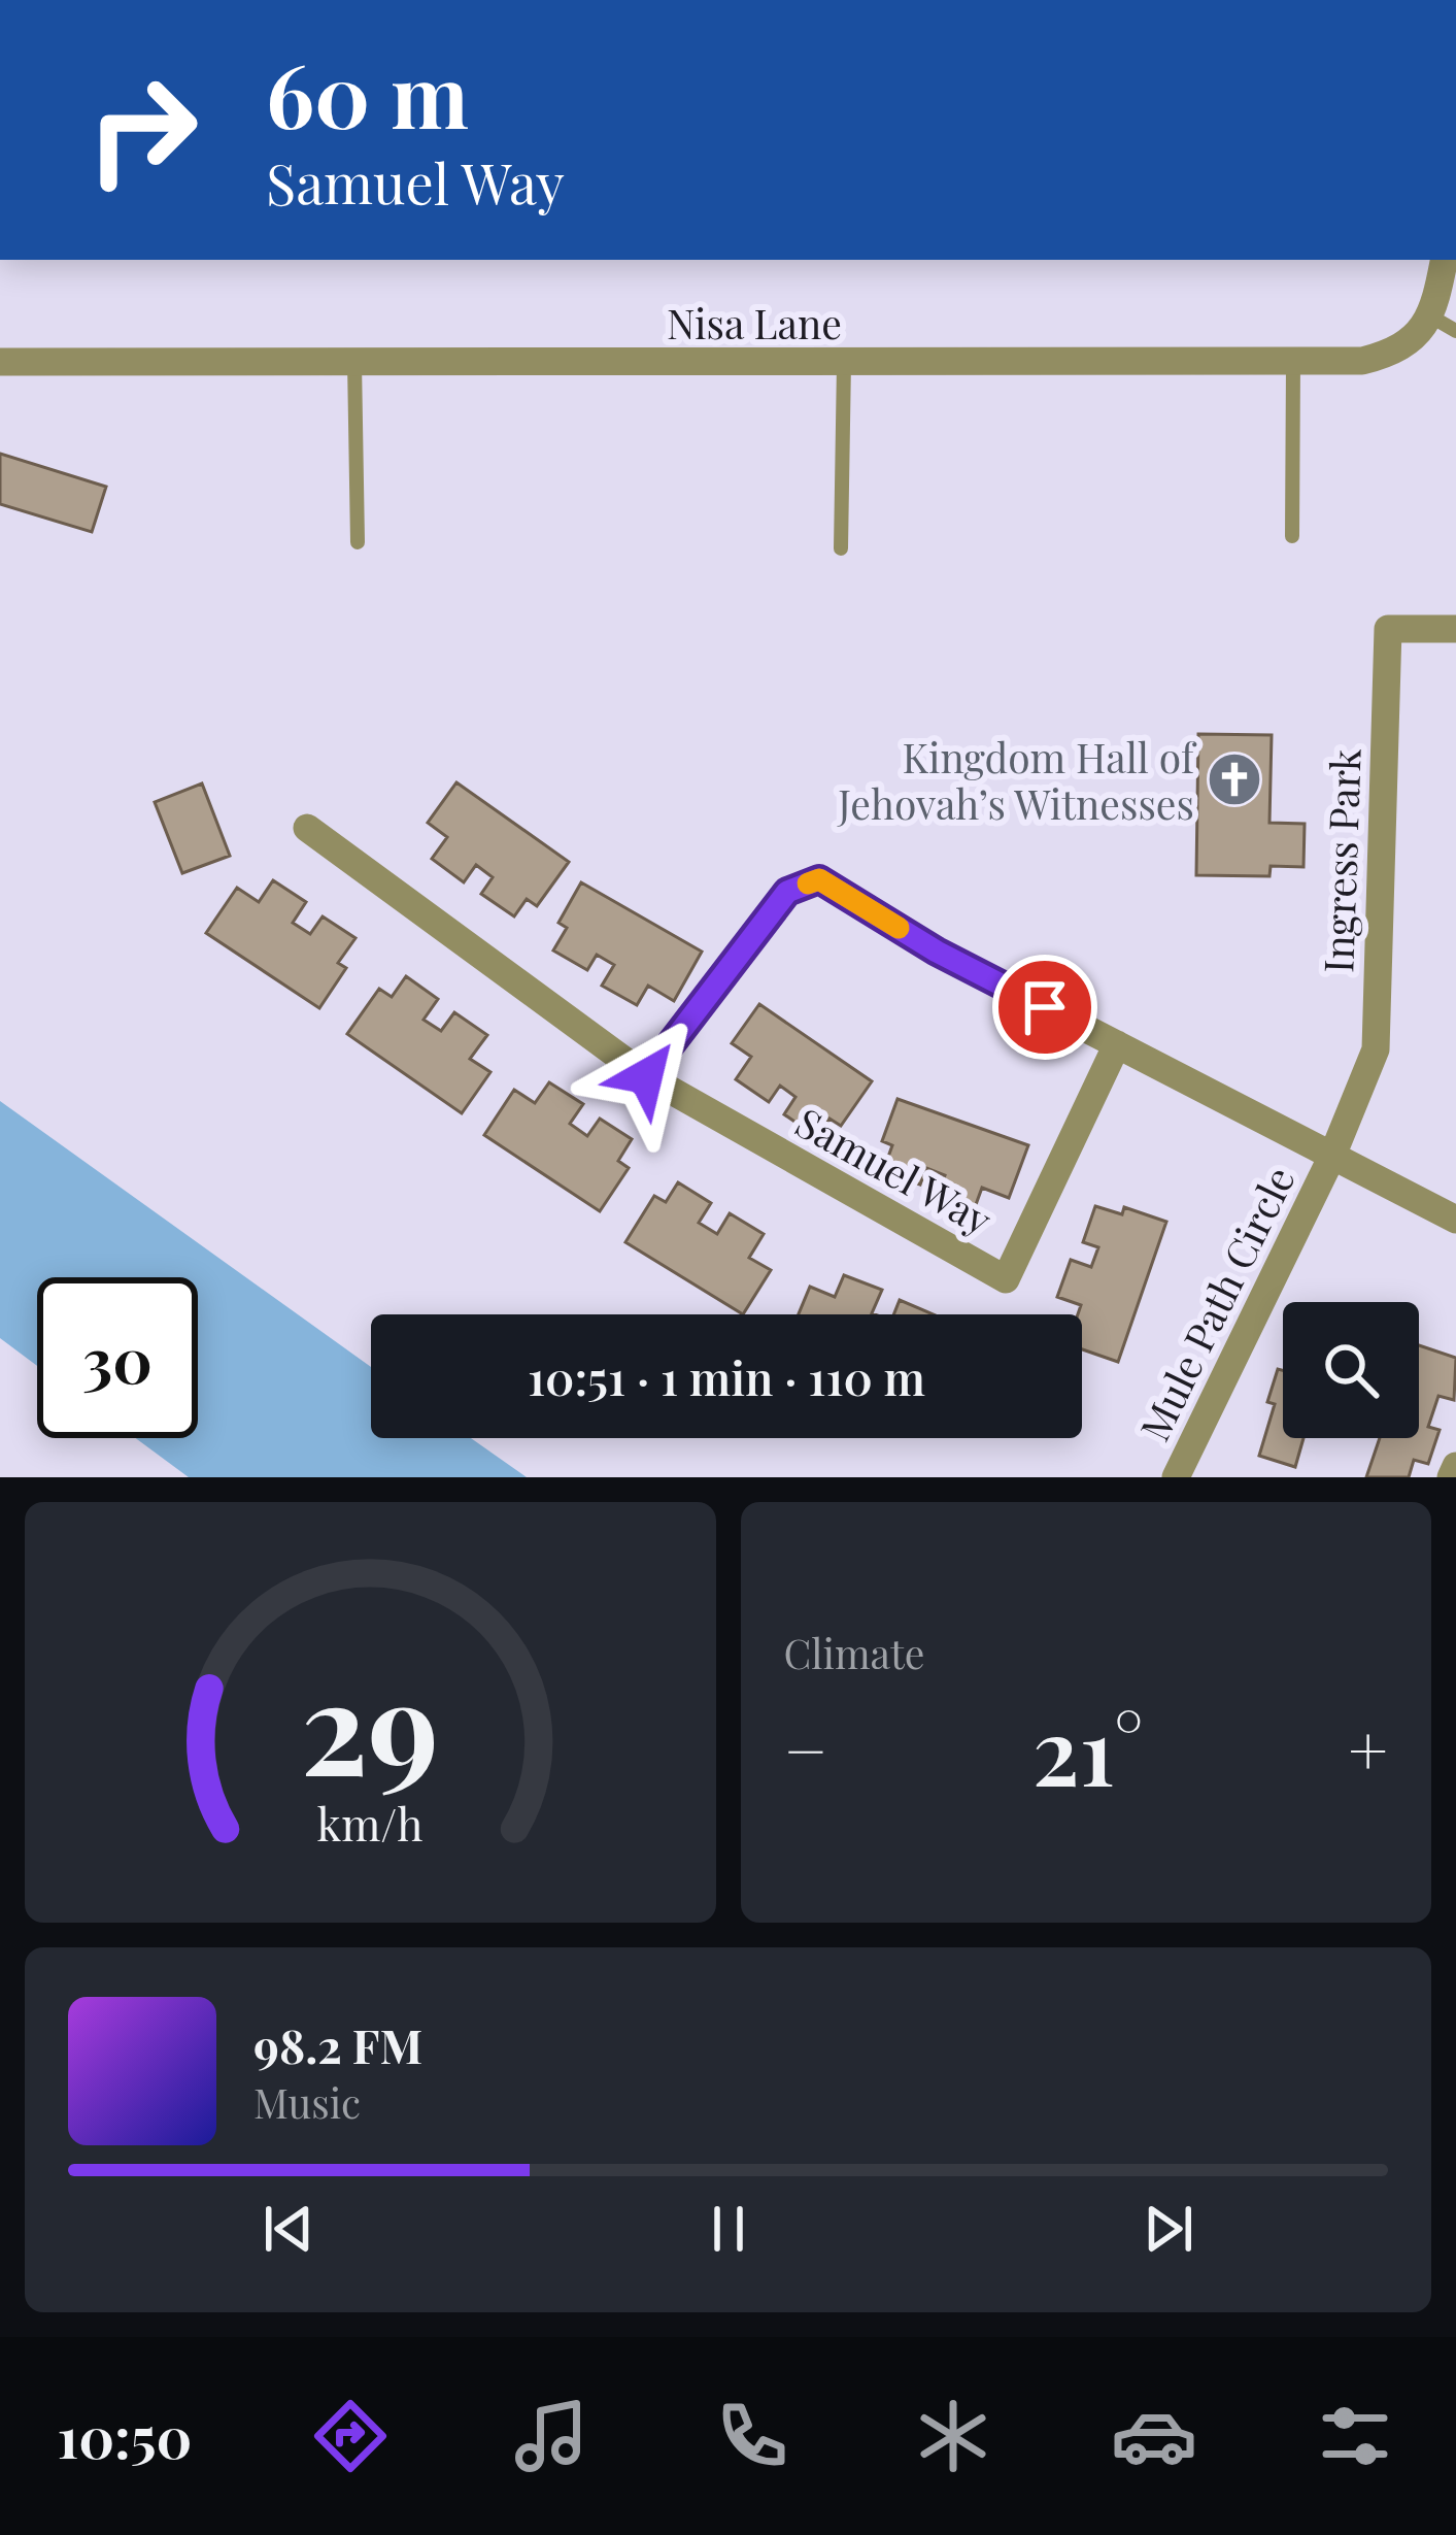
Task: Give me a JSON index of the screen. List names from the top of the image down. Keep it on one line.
{"streets":{"street":["Nisa Lane","Ingress Park","Samuel Way","Mule Path Circle"]},"crossings":[["Ingress Park","Mule Path Circle"]],"places":{"church":["Kingdom Hall of Jehovah’s Witnesses"]},"page":{"turn":["60 m","Samuel Way"],"limit":"30","trip":"10:51 · 1 min · 110 m","tile":"Climate","heat":["−","21°","+"],"song":["98.2 FM","Music"],"tabs":"10:50","gauge":["29","km/h"]}}
